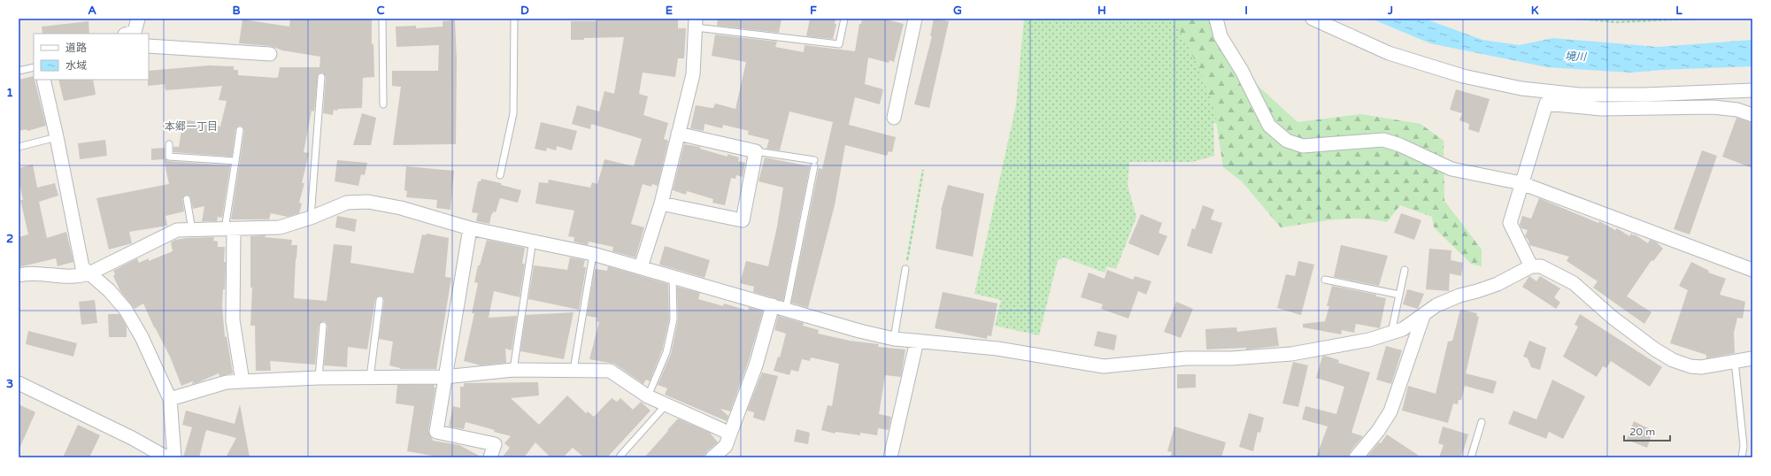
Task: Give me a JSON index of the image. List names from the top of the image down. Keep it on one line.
{"districts":["本郷一丁目"],"water":["境川"],"legend":["道路","水域"],"scale_bar":"20 m","grid":{"columns":["A","B","C","D","E","F","G","H","I","J","K","L"],"rows":["1","2","3"]}}
